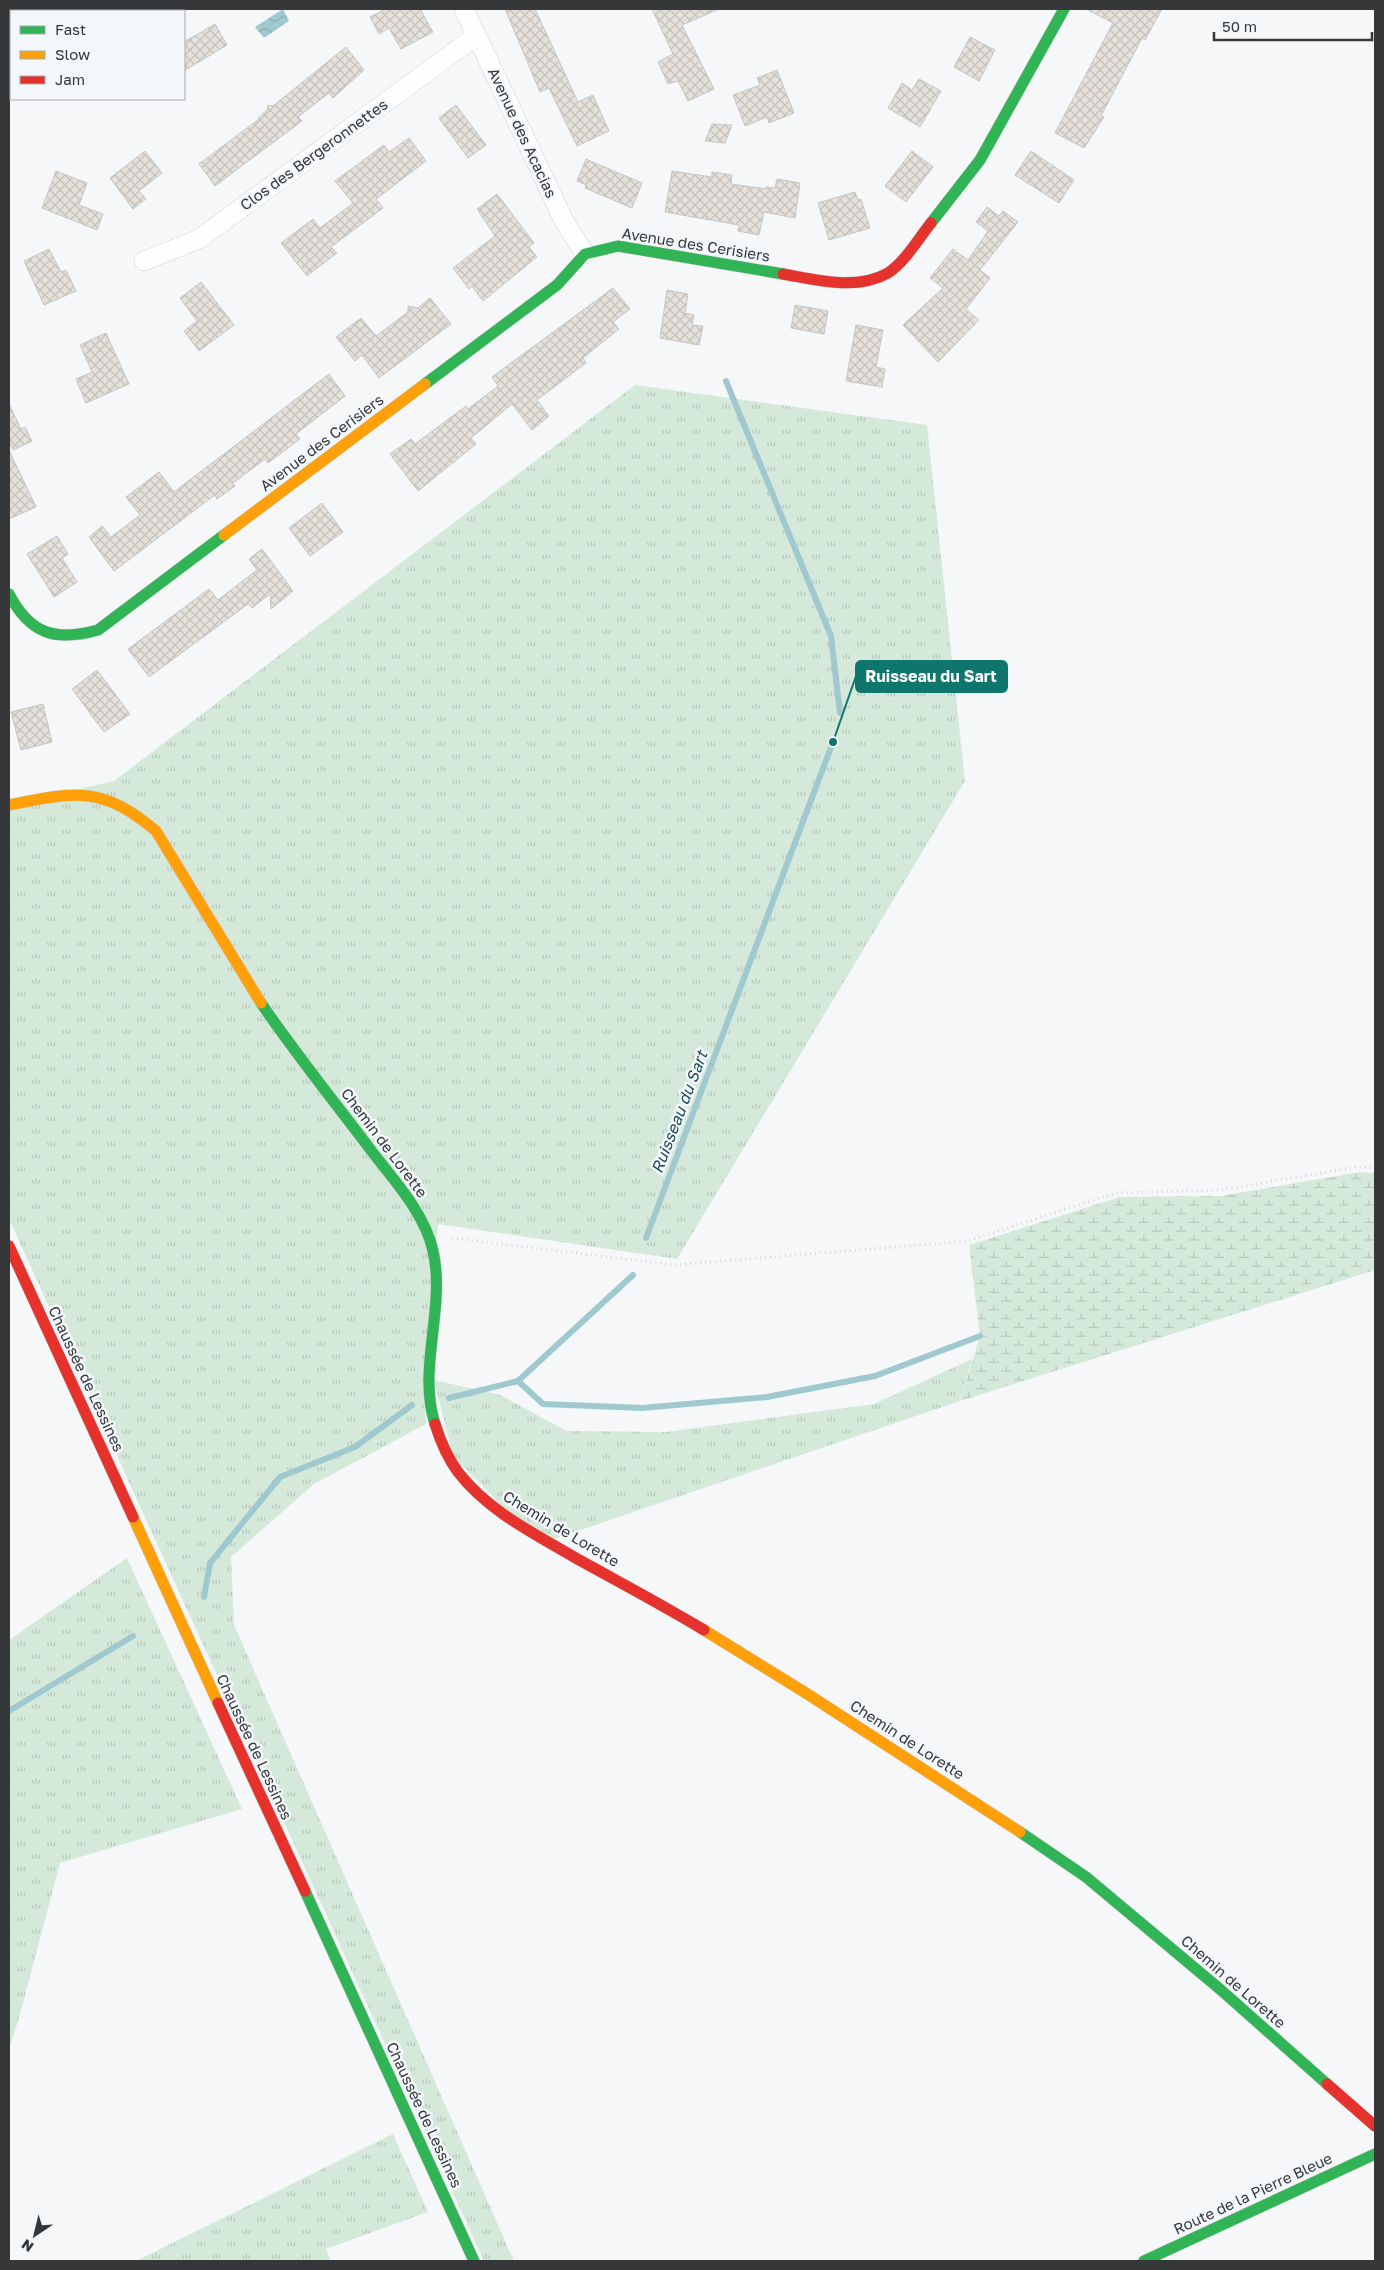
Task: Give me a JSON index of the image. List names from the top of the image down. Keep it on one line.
{"streets":{"street":["Avenue des Acacias","Clos des Bergeronnettes","Avenue des Cerisiers","Chemin de Lorette","Chaussée de Lessines","Route de la Pierre Bleue"]},"crossings":[["Avenue des Acacias","Clos des Bergeronnettes"],["Avenue des Acacias","Avenue des Cerisiers"]],"water":["Ruisseau du Sart"],"places":["Ruisseau du Sart"],"legend":["Fast","Slow","Jam"],"scale_bar":"50 m","north":"bottom left"}
